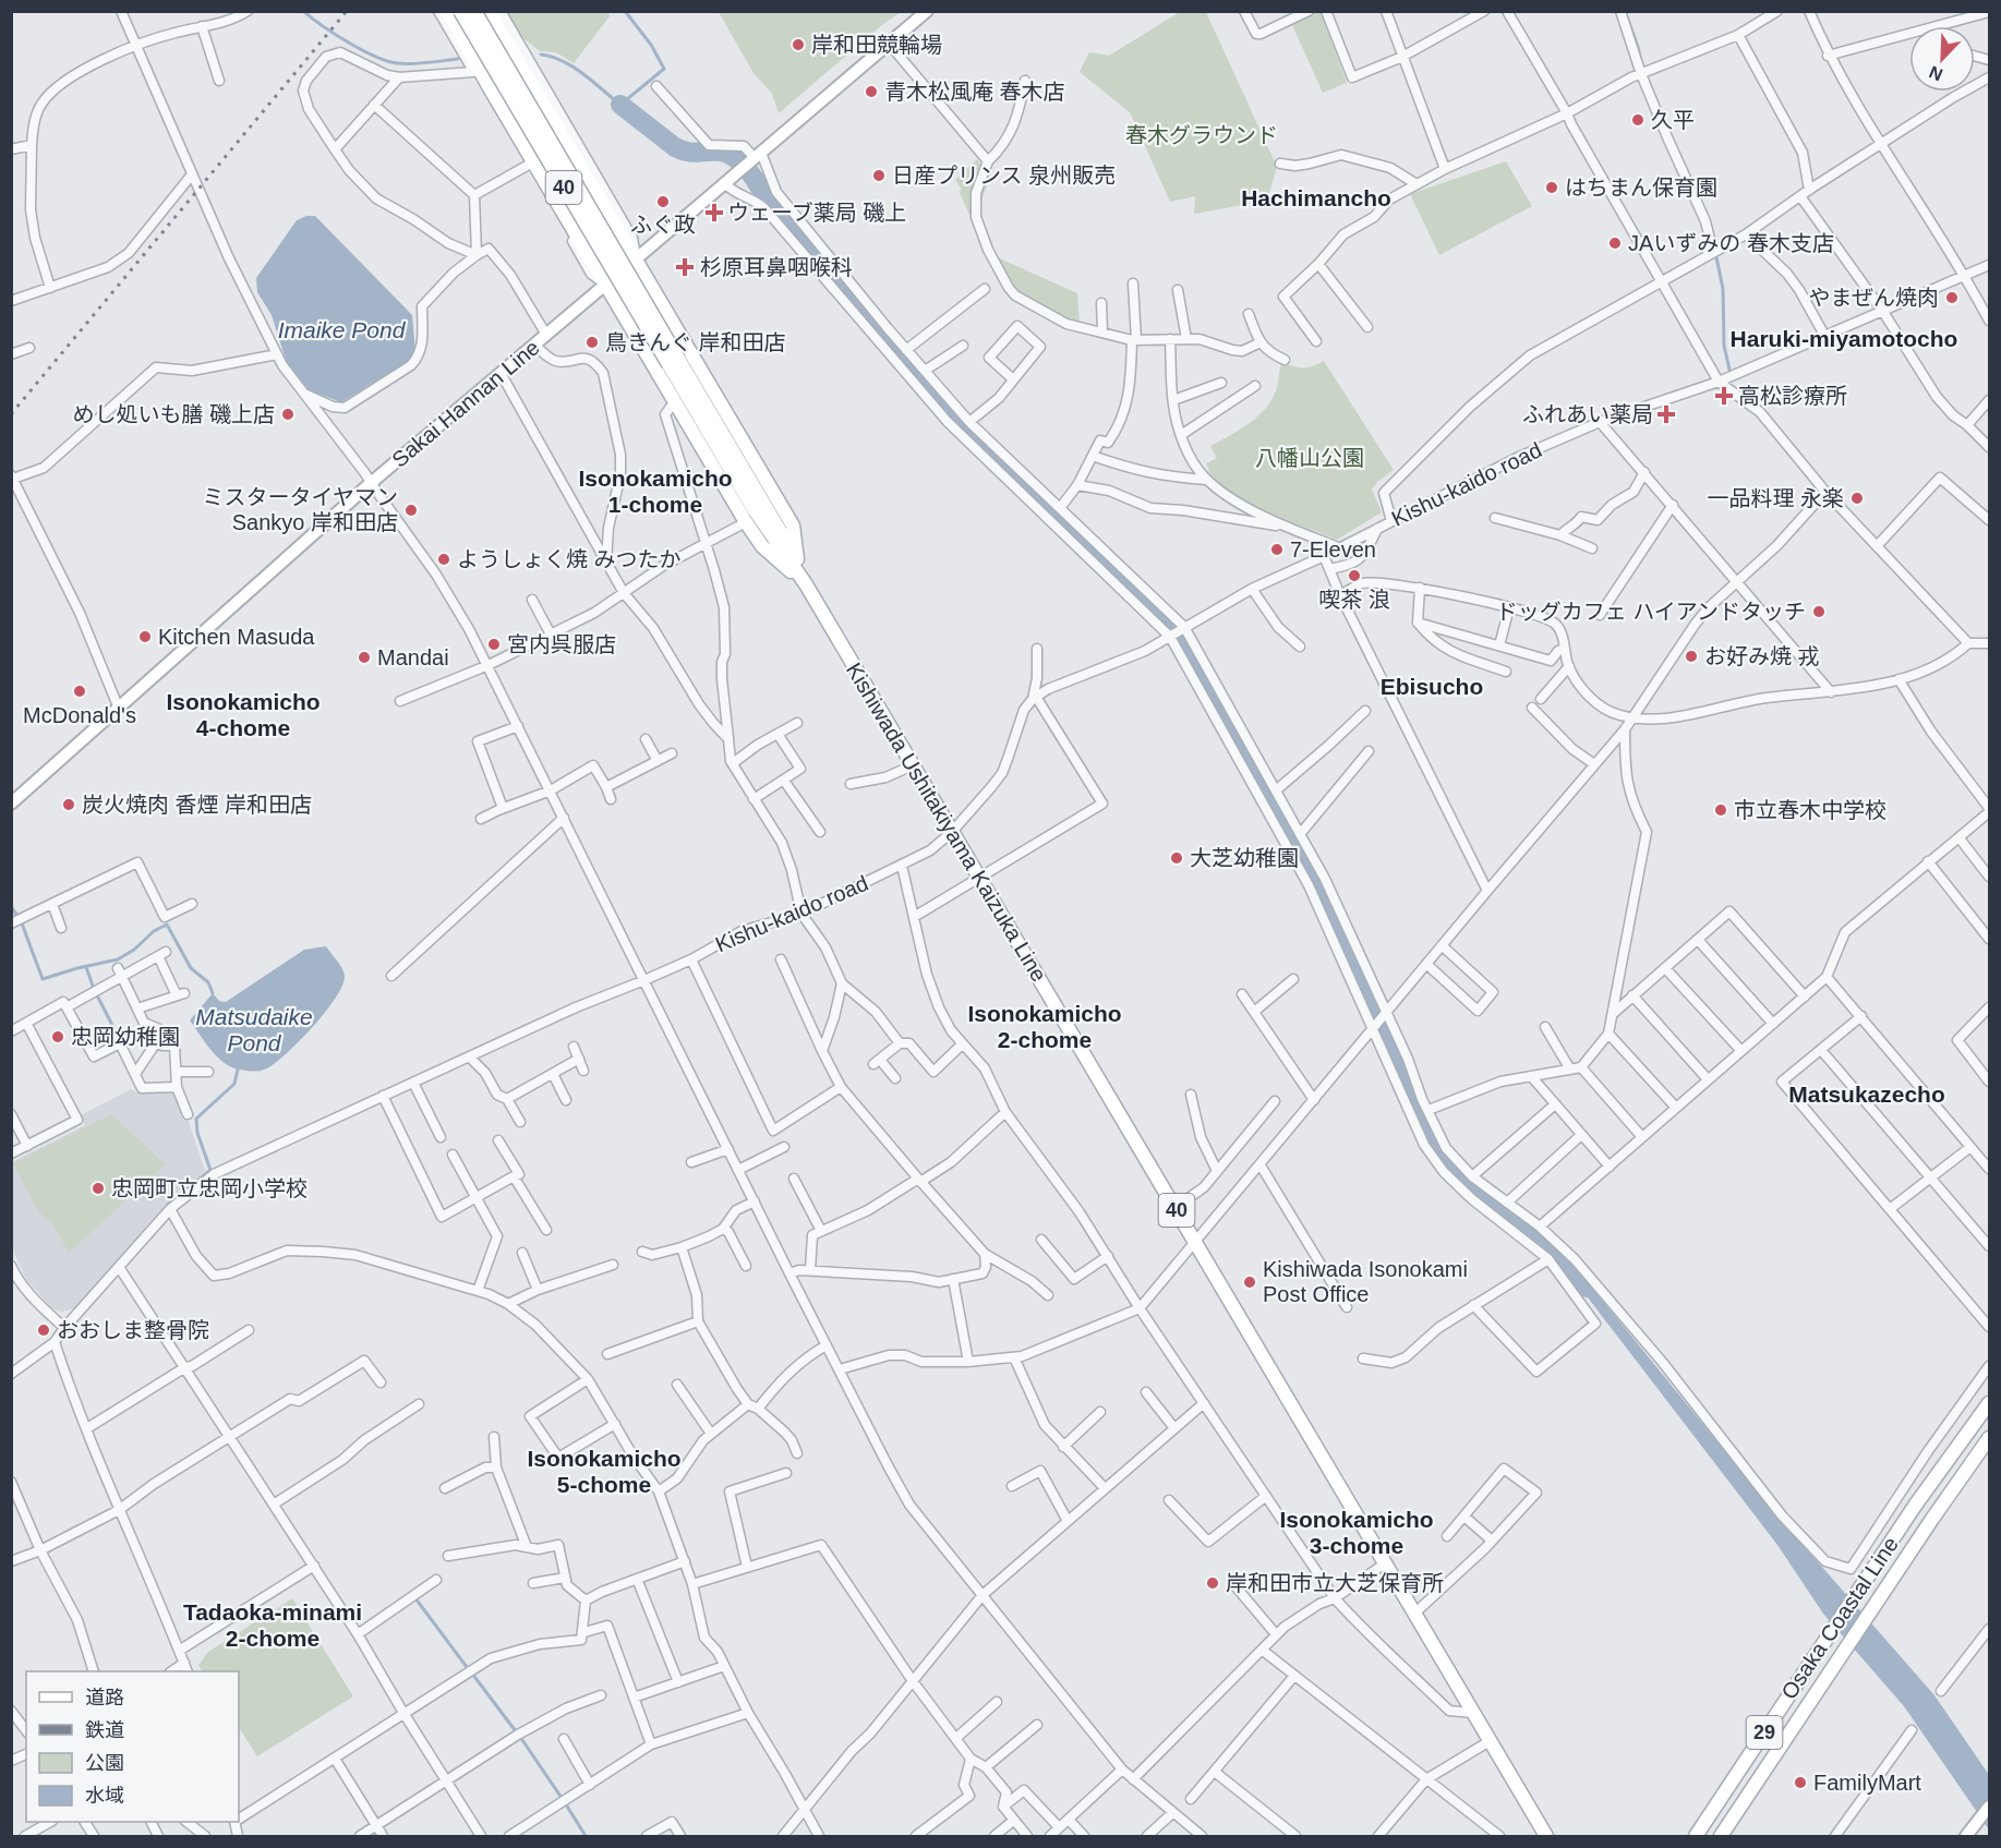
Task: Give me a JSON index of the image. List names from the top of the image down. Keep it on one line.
{"streets":{"main road":["40","Sakai Hannan Line","Kishiwada Ushitakiyama Kaizuka Line","Osaka Coastal Line","29"],"street":["Kishu-kaido road"]},"crossings":[["Kishu-kaido road","Kishiwada Ushitakiyama Kaizuka Line"]],"districts":["Hachimancho","Haruki-miyamotocho","Isonokamicho 1-chome","Ebisucho","Isonokamicho 4-chome","Isonokamicho 2-chome","Matsukazecho","Isonokamicho 5-chome","Isonokamicho 3-chome","Tadaoka-minami 2-chome"],"water":["Imaike Pond","Matsudaike Pond"],"parks":["春木グラウンド","八幡山公園"],"places":{"other":["岸和田競輪場","青木松風庵 春木店","久平","日産プリンス 泉州販売","はちまん保育園","ふぐ政","JAいずみの 春木支店","やまぜん焼肉","鳥きんぐ 岸和田店","めし処いも膳 磯上店","一品料理 永楽","ミスタータイヤマン Sankyo 岸和田店","7-Eleven","ようしょく焼 みつたか","喫茶 浪","ドッグカフェ ハイアンドタッチ","Kitchen Masuda","宮内呉服店","お好み焼 戎","Mandai","McDonald's","炭火焼肉 香煙 岸和田店","市立春木中学校","大芝幼稚園","忠岡幼稚園","忠岡町立忠岡小学校","Kishiwada Isonokami Post Office","おおしま整骨院","岸和田市立大芝保育所","FamilyMart"],"health":["ウェーブ薬局 磯上","杉原耳鼻咽喉科","高松診療所","ふれあい薬局"]},"legend":["道路","鉄道","公園","水域"],"north":"bottom left"}
